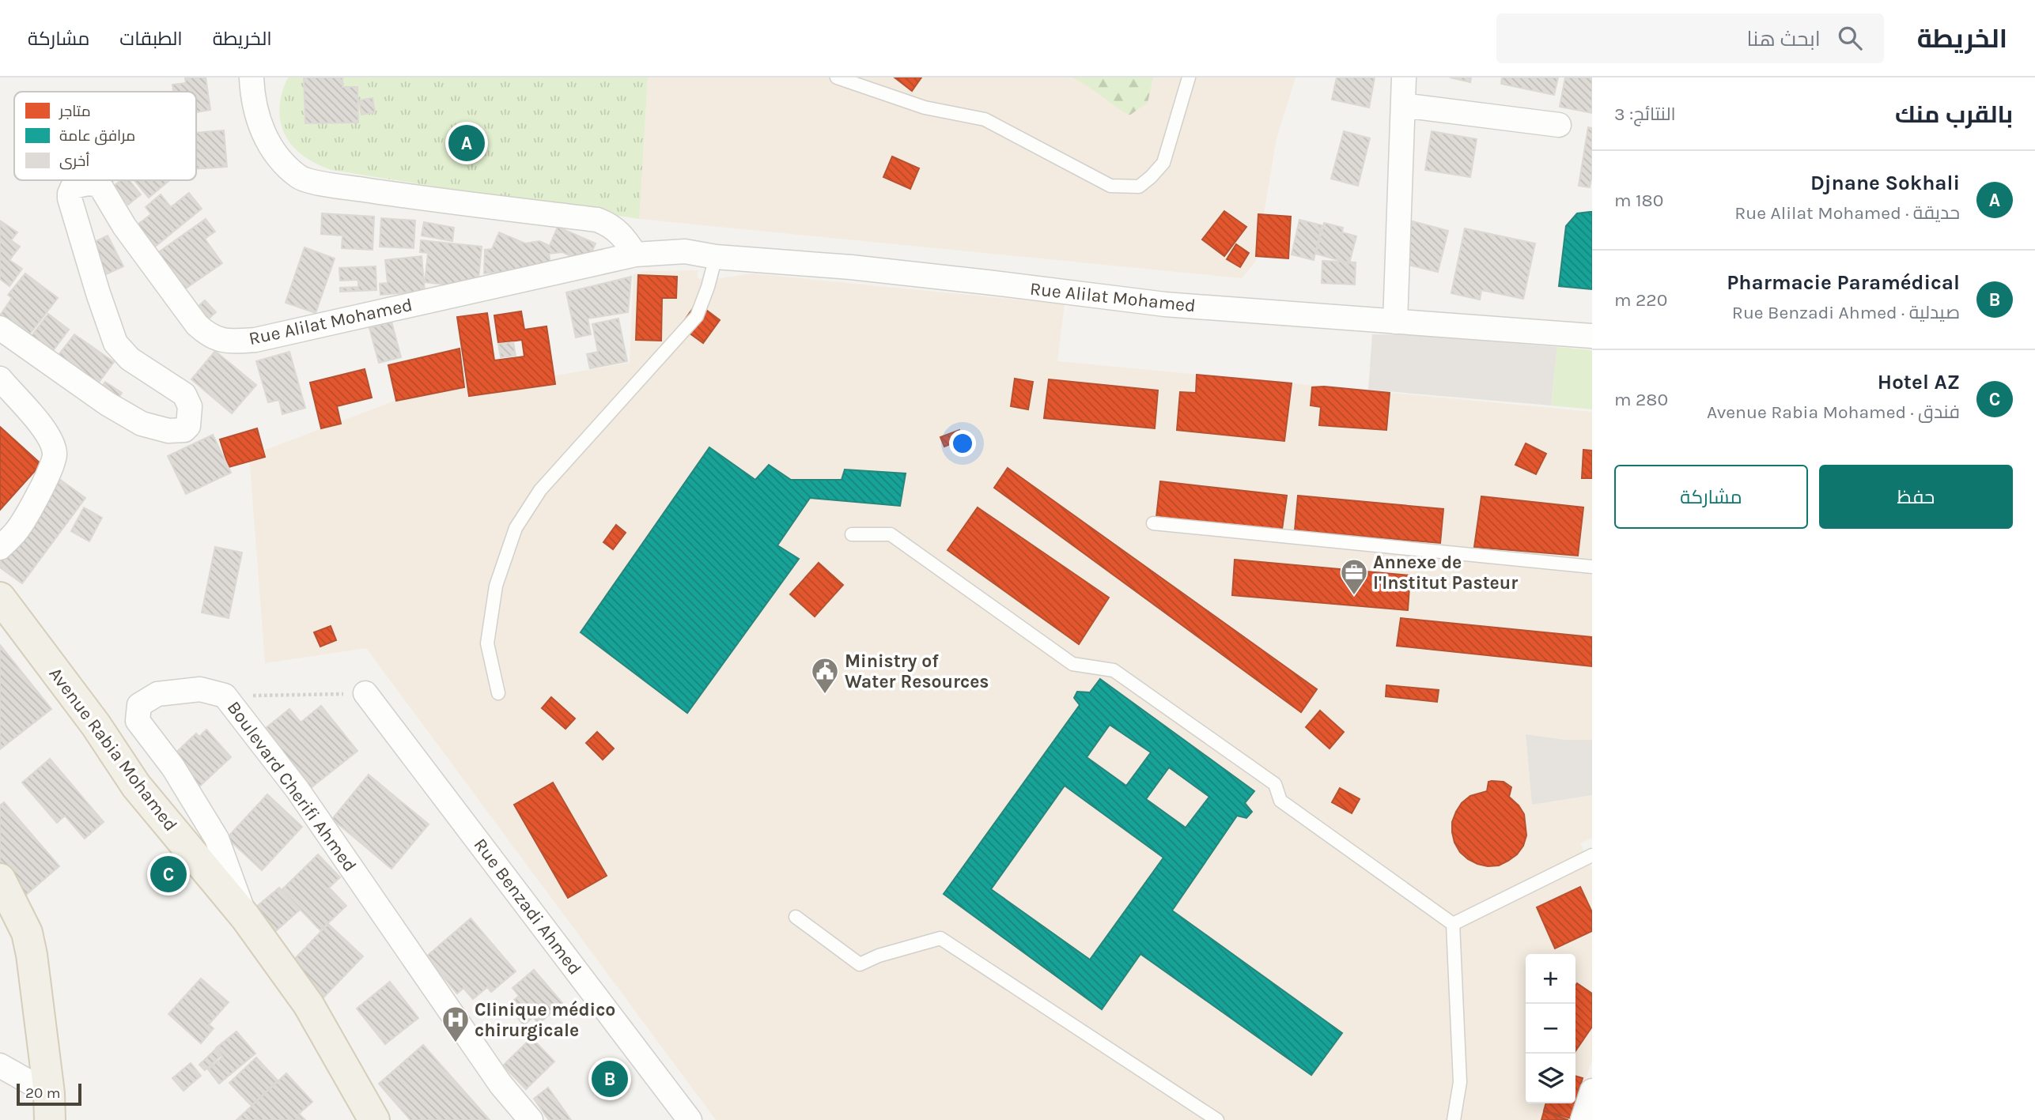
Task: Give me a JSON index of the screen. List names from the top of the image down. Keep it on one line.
{"streets":{"main road":["Avenue Rabia Mohamed"],"street":["Rue Alilat Mohamed","Boulevard Cherifi Ahmed","Rue Benzadi Ahmed"]},"crossings":[["Avenue Rabia Mohamed","Boulevard Cherifi Ahmed"]],"places":{"office":["Annexe de l'Institut Pasteur"],"public building":["Ministry of Water Resources"],"hospital":["Clinique médico chirurgicale"]},"legend":["متاجر","مرافق عامة","أخرى"],"scale_bar":"20 m","page":{"header":"الخريطة","search":"ابحث هنا","nav":["الخريطة","الطبقات","مشاركة"],"heading":["بالقرب منك","النتائج: 3"],"pins":["A","C","B"],"list":[{"mark":"A","name":"Djnane Sokhali","note":"حديقة · Rue Alilat Mohamed","value":"180 m"},{"mark":"B","name":"Pharmacie Paramédical","note":"صيدلية · Rue Benzadi Ahmed","value":"220 m"},{"mark":"C","name":"Hotel AZ","note":"فندق · Avenue Rabia Mohamed","value":"280 m"}],"buttons":["حفظ","مشاركة"],"map_buttons":["+","−"],"scale":"20 m"}}
